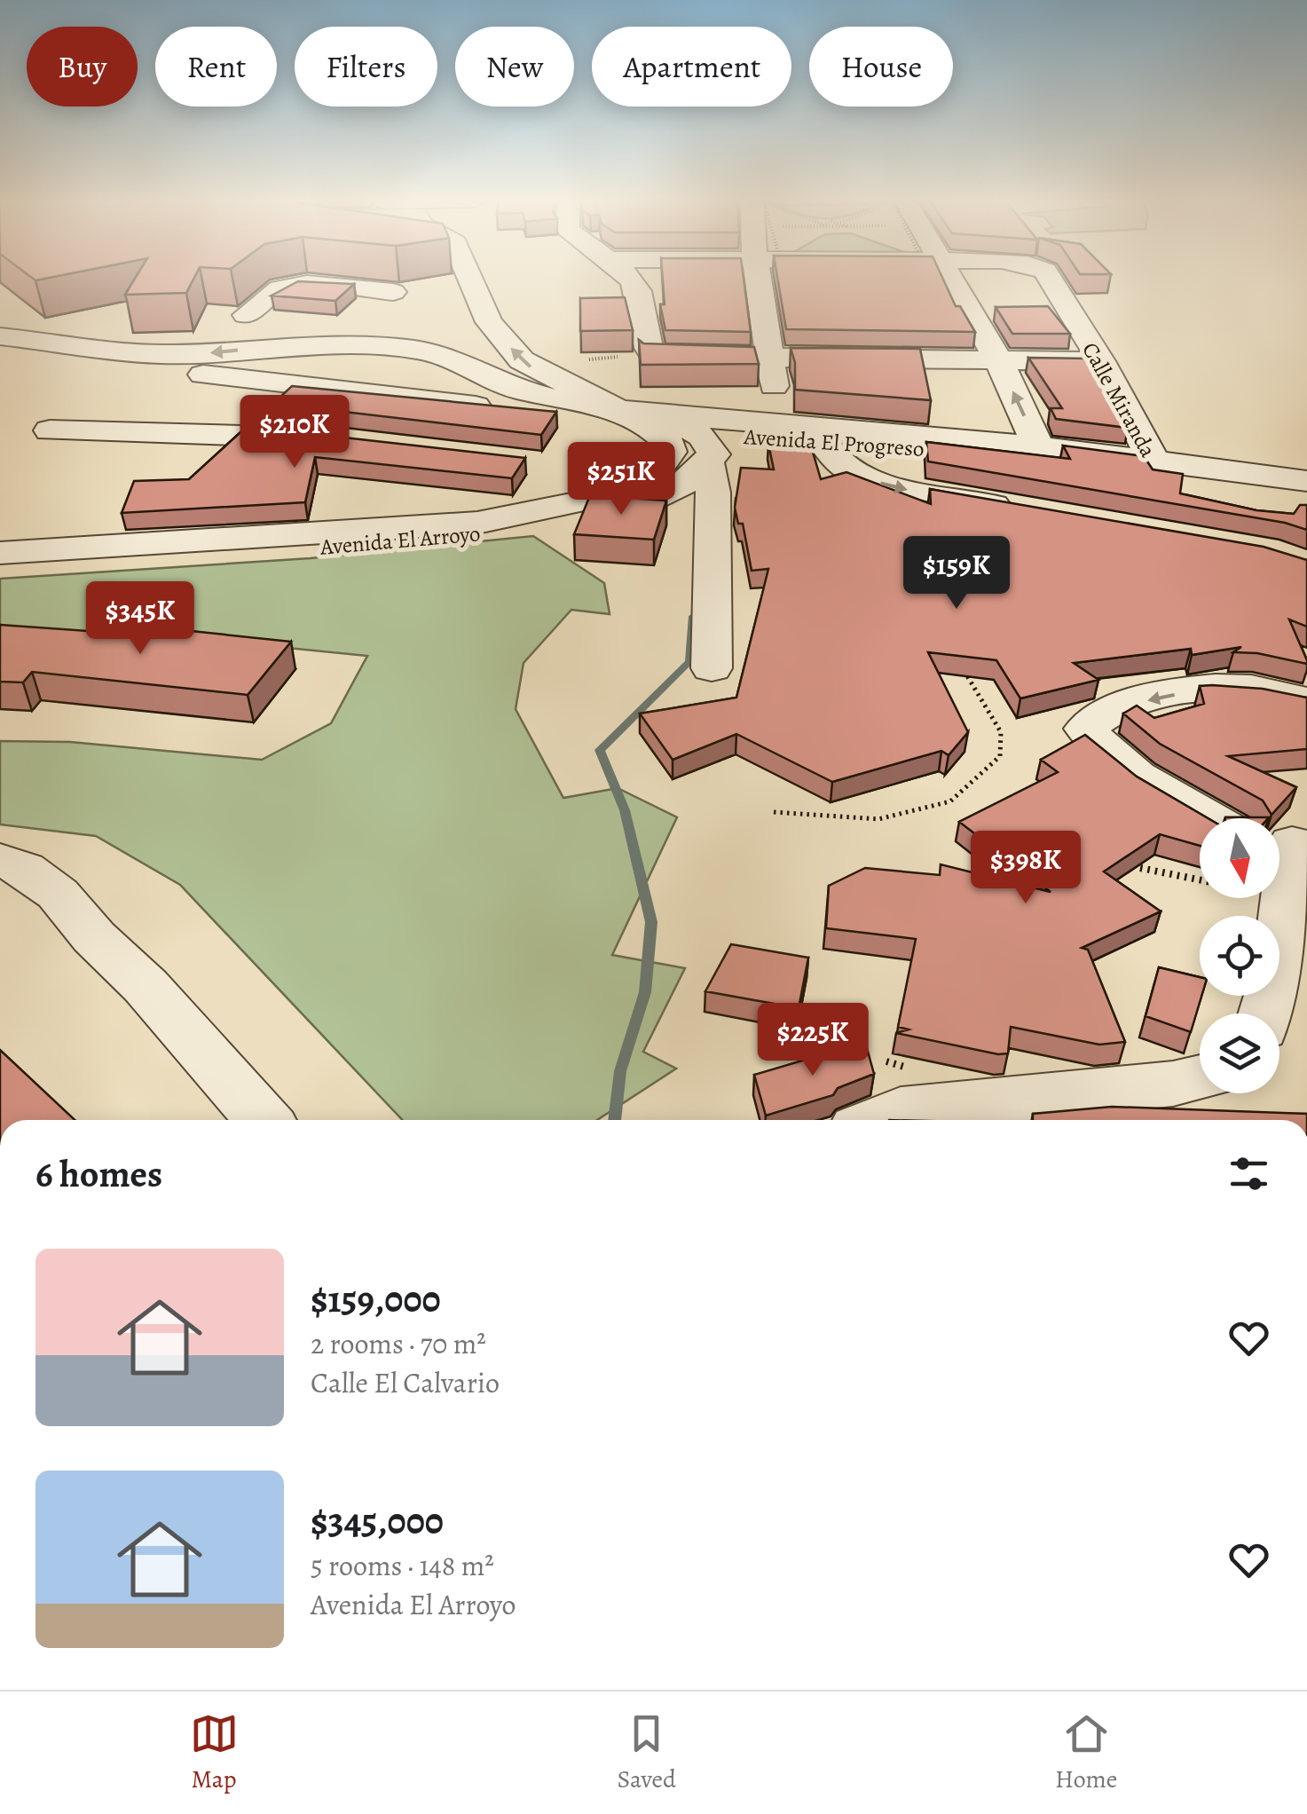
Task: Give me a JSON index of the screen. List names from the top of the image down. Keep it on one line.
{"streets":{"street":["Calle Miranda","Avenida El Progreso","Avenida El Arroyo"]},"crossings":[["Calle Miranda","Avenida El Progreso"],["Avenida El Progreso","Avenida El Arroyo"]],"north":"bottom","page":{"chip":["Buy","Rent","Filters","New","Apartment","House"],"price":["$210K","$251K","$159K","$345K","$398K","$225K"],"heading":"6 homes","list":[{"name":"$159,000","note":"2 rooms · 70 m² · Calle El Calvario"},{"name":"$345,000","note":"5 rooms · 148 m² · Avenida El Arroyo"}],"tabs":["Map","Saved","Home"]}}
